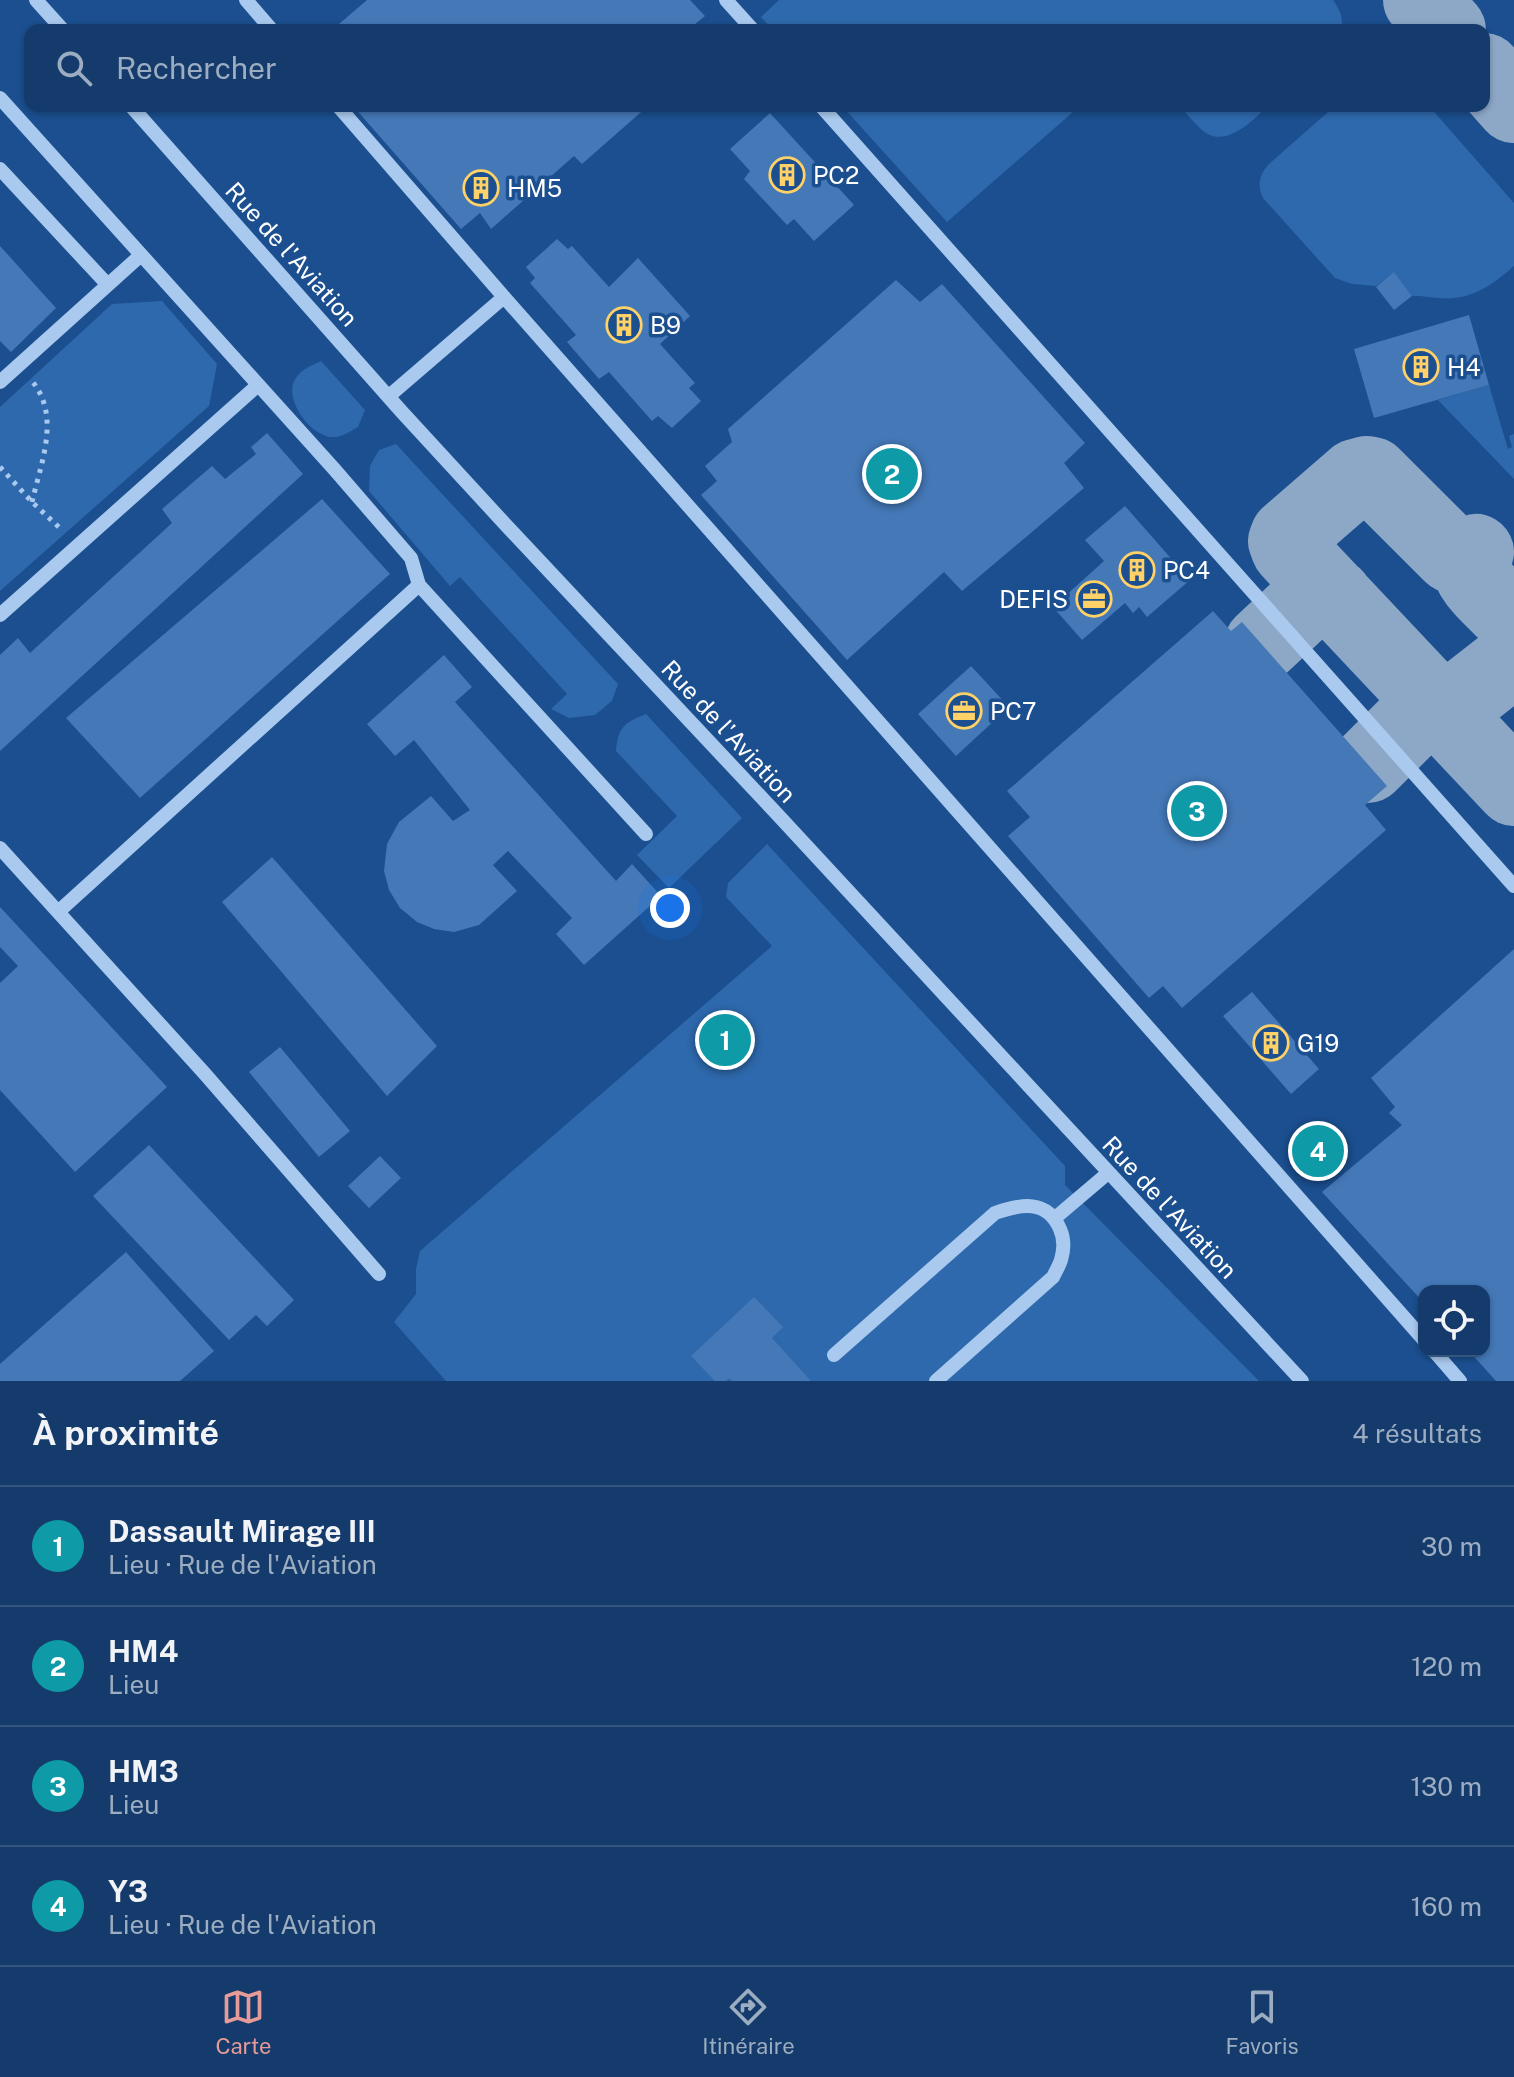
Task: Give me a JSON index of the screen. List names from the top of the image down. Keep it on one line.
{"streets":{"street":["Rue de l'Aviation"]},"places":{"building":["PC2","HM5","B9","H4","PC4","G19"],"office":["DEFIS","PC7"]},"page":{"search":"Rechercher","pins":["2","3","1","4"],"heading":["À proximité","4 résultats"],"list":[{"mark":"1","name":"Dassault Mirage III","note":"Lieu · Rue de l'Aviation","value":"30 m"},{"mark":"2","name":"HM4","note":"Lieu","value":"120 m"},{"mark":"3","name":"HM3","note":"Lieu","value":"130 m"},{"mark":"4","name":"Y3","note":"Lieu · Rue de l'Aviation","value":"160 m"}],"nav":["Carte","Itinéraire","Favoris"]}}
